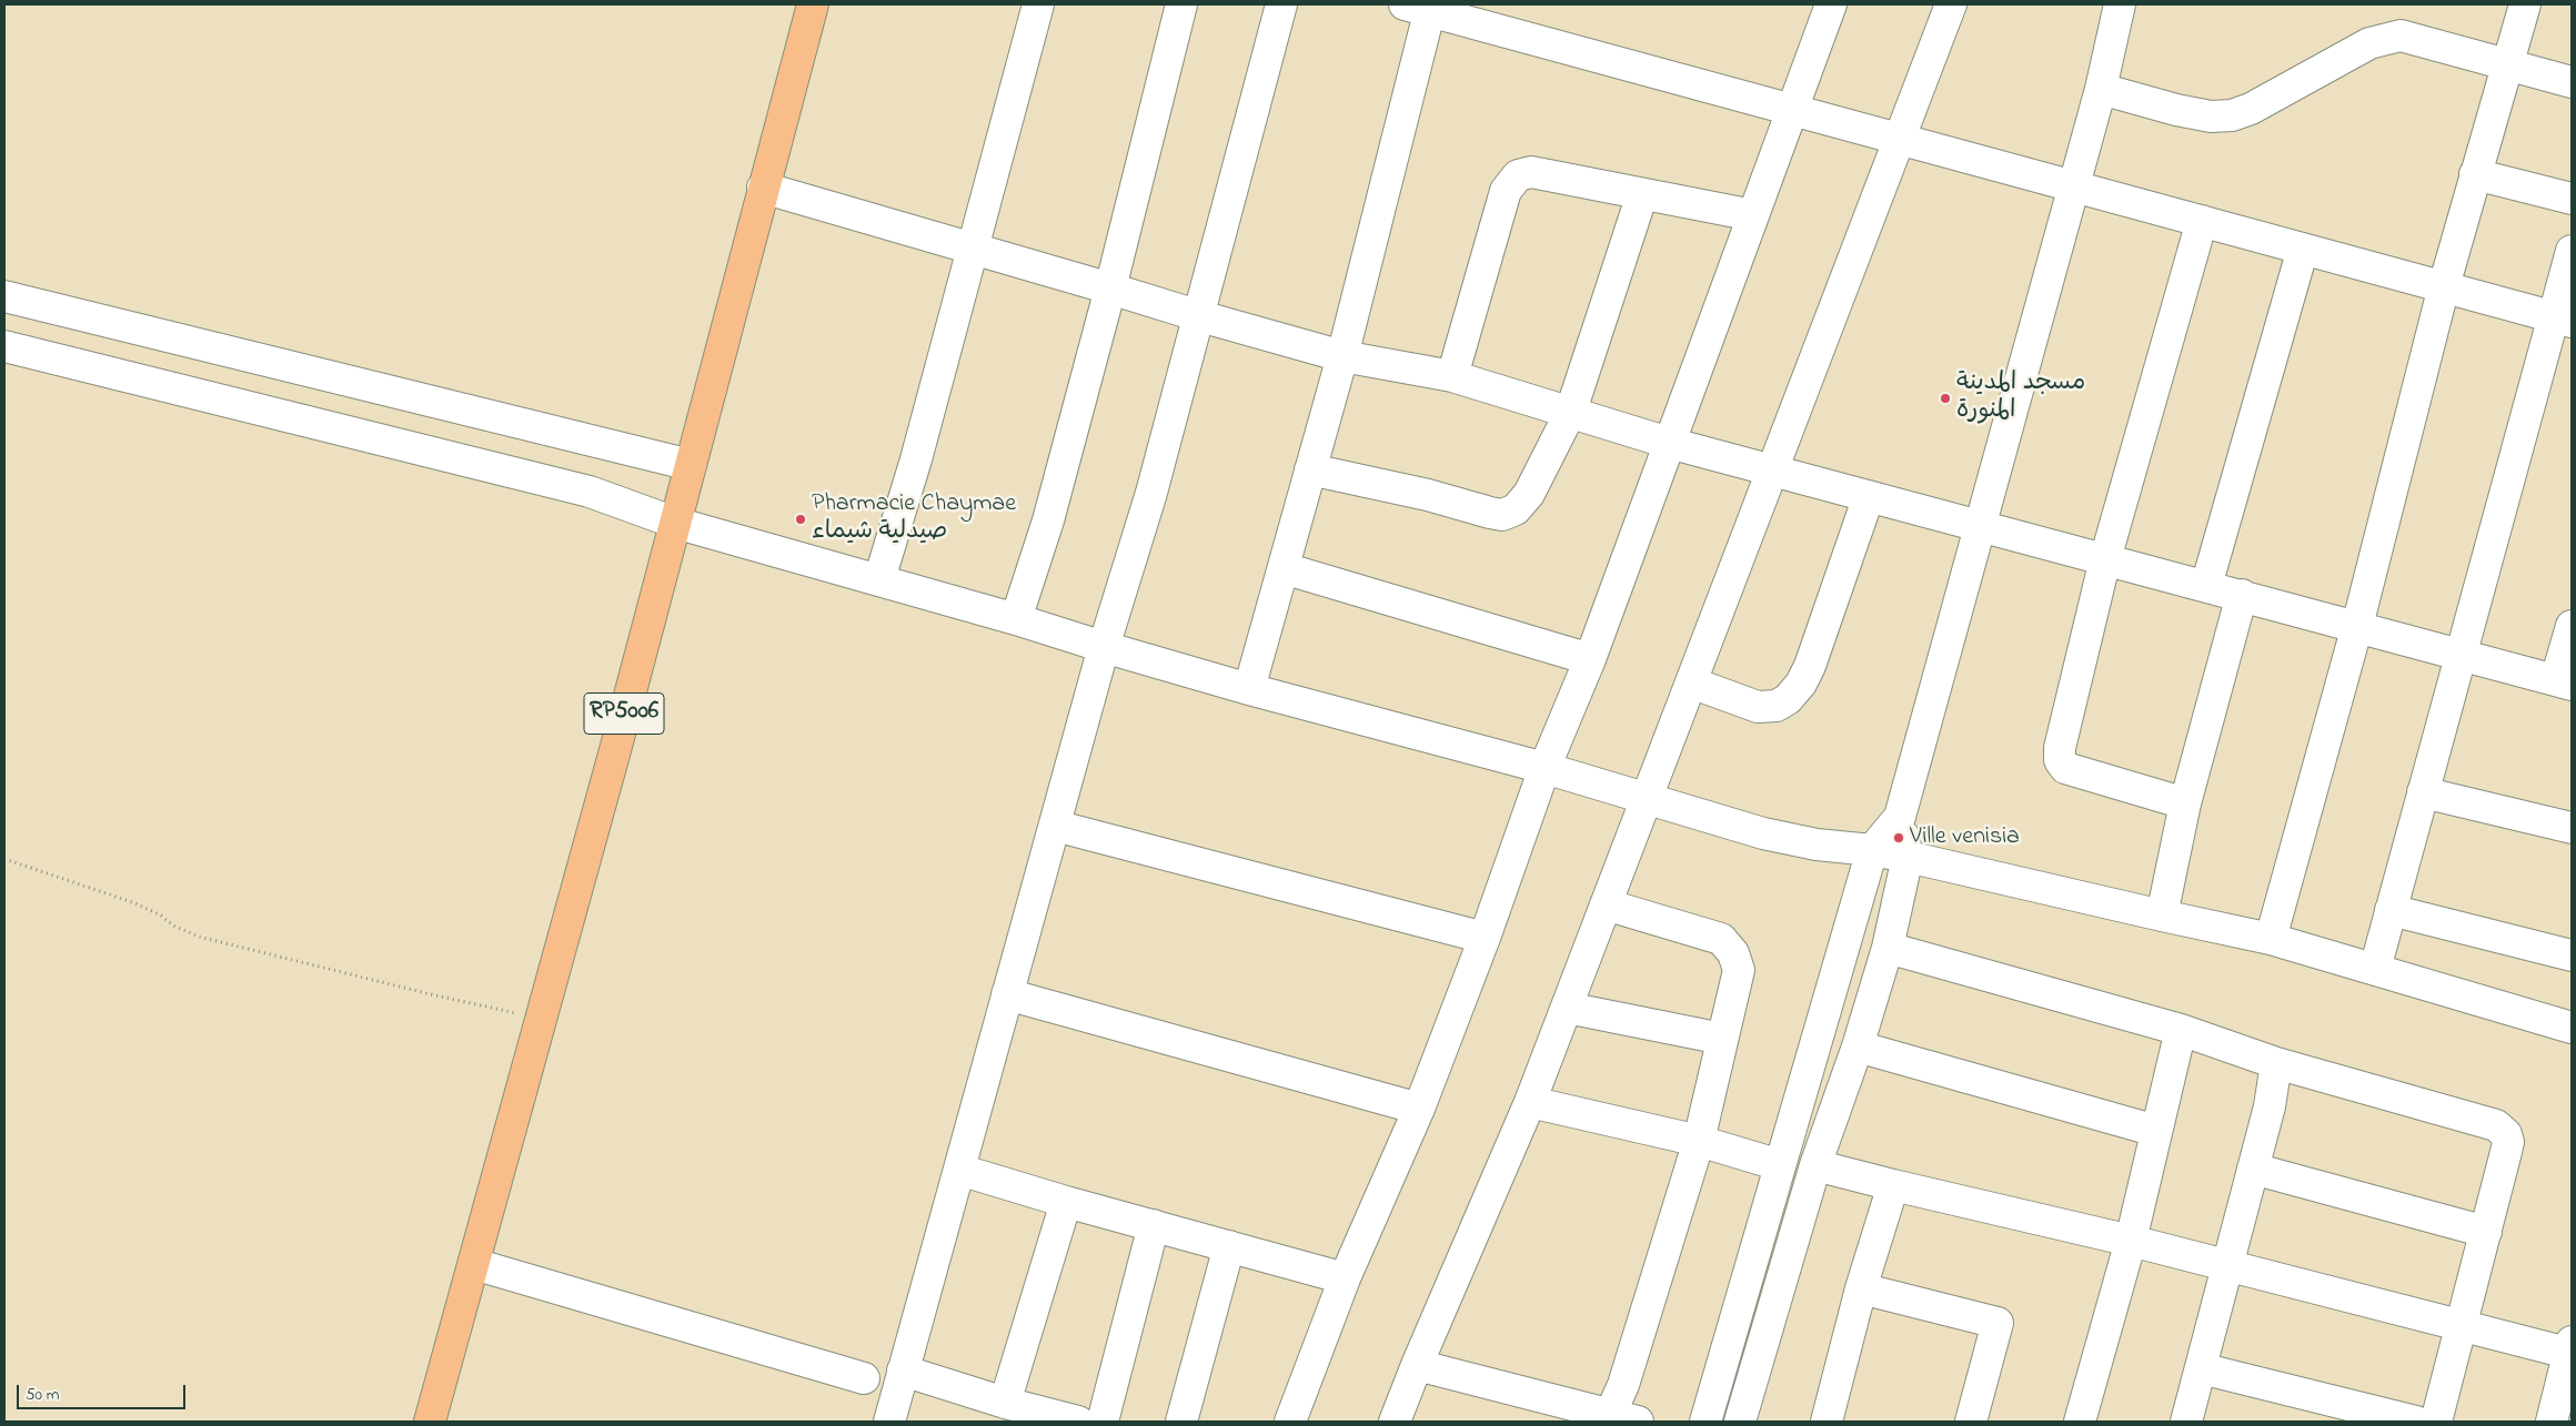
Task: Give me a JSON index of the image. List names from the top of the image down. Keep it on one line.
{"streets":{"main road":["RP5006"]},"places":["مسجد المدينة المنورة","Pharmacie Chaymae صيدلية شيماء","Ville venisia"],"scale_bar":"50 m"}
